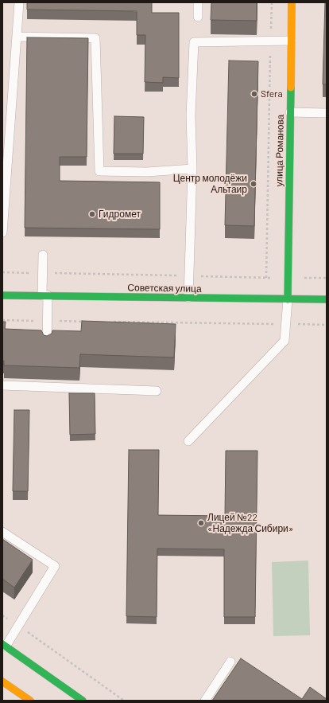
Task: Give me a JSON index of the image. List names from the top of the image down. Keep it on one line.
{"streets":{"street":["улица Романова","Советская улица"]},"crossings":[["улица Романова","Советская улица"]],"places":["Sfera","Центр молодёжи Альтаир","Гидромет","Лицей №22 «Надежда Сибири»"]}
